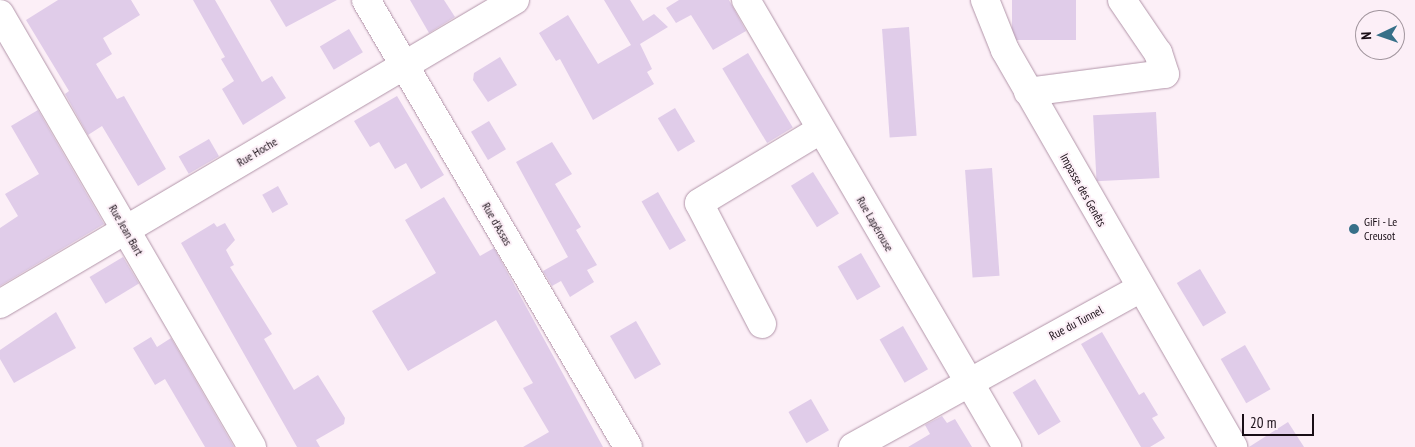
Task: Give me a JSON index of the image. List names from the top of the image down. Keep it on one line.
{"streets":{"street":["Rue Hoche","Impasse des Genêts","Rue d'Assas","Rue Lapérouse","Rue Jean Bart","Rue du Tunnel"]},"crossings":[["Rue Hoche","Rue d'Assas"],["Rue Hoche","Rue Jean Bart"],["Impasse des Genêts","Rue du Tunnel"],["Rue Lapérouse","Rue du Tunnel"]],"places":["GiFi - Le Creusot"],"scale_bar":"20 m","north":"left"}
